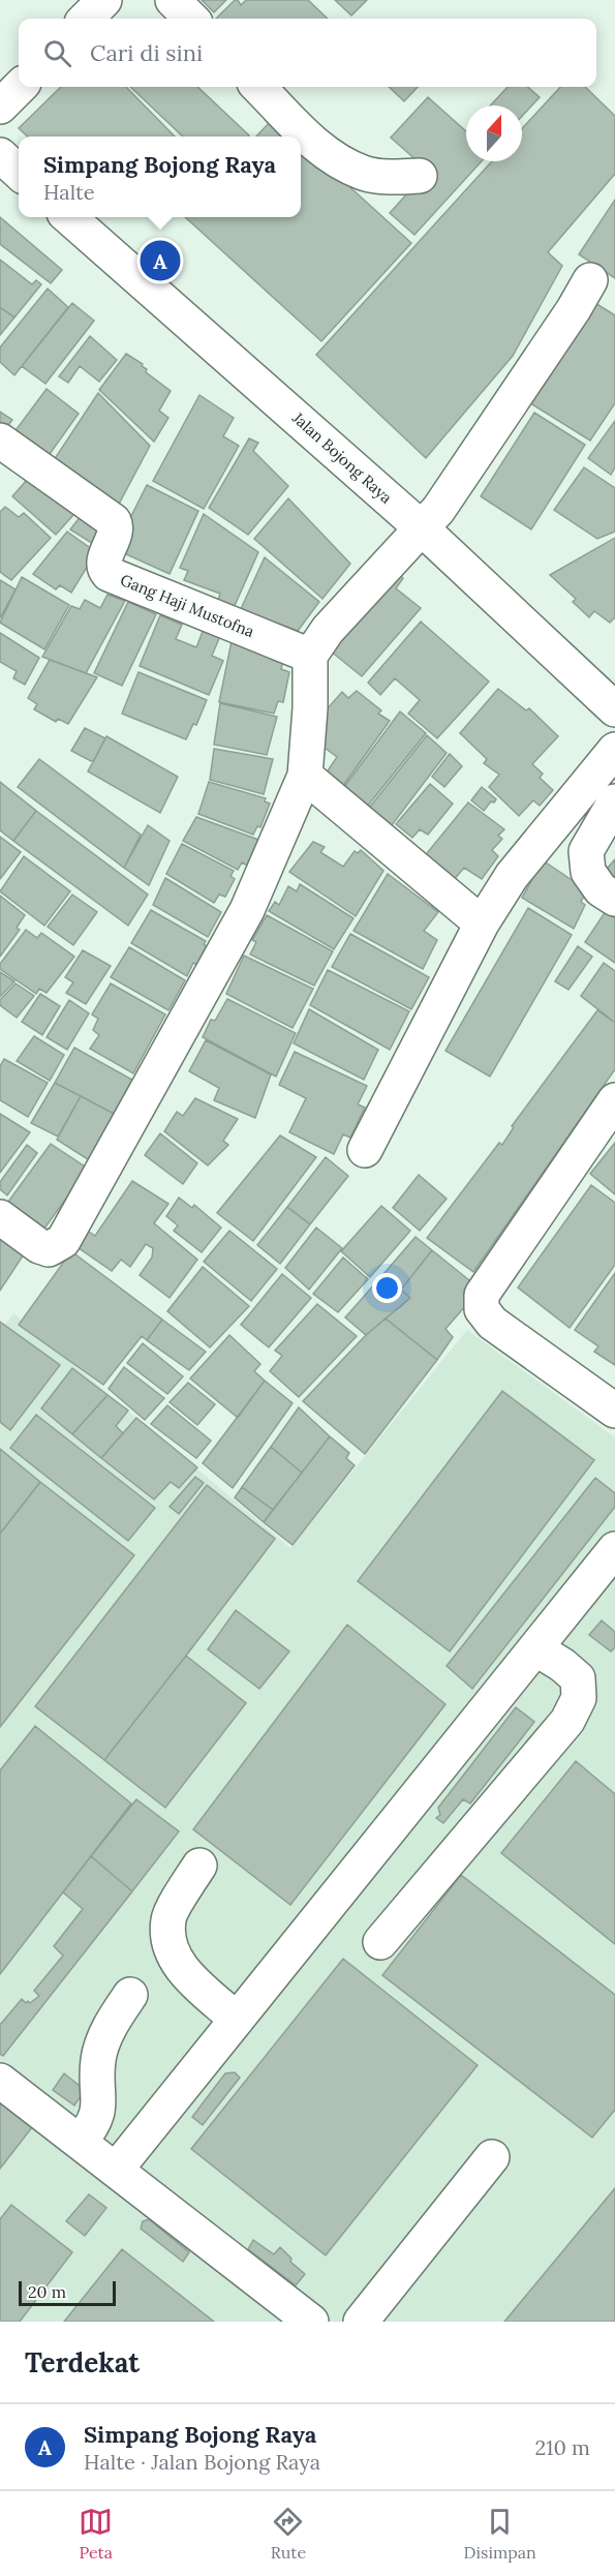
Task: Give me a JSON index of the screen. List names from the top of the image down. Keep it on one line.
{"streets":{"street":["Jalan Bojong Raya","Gang Haji Mustofna"]},"scale_bar":"20 m","north":"top","page":{"search":"Cari di sini","popup":["Simpang Bojong Raya","Halte"],"pins":"A","scale":"20 m","heading":"Terdekat","list":[{"mark":"A","name":"Simpang Bojong Raya","note":"Halte · Jalan Bojong Raya","value":"210 m"}],"nav":["Peta","Rute","Disimpan"]}}
